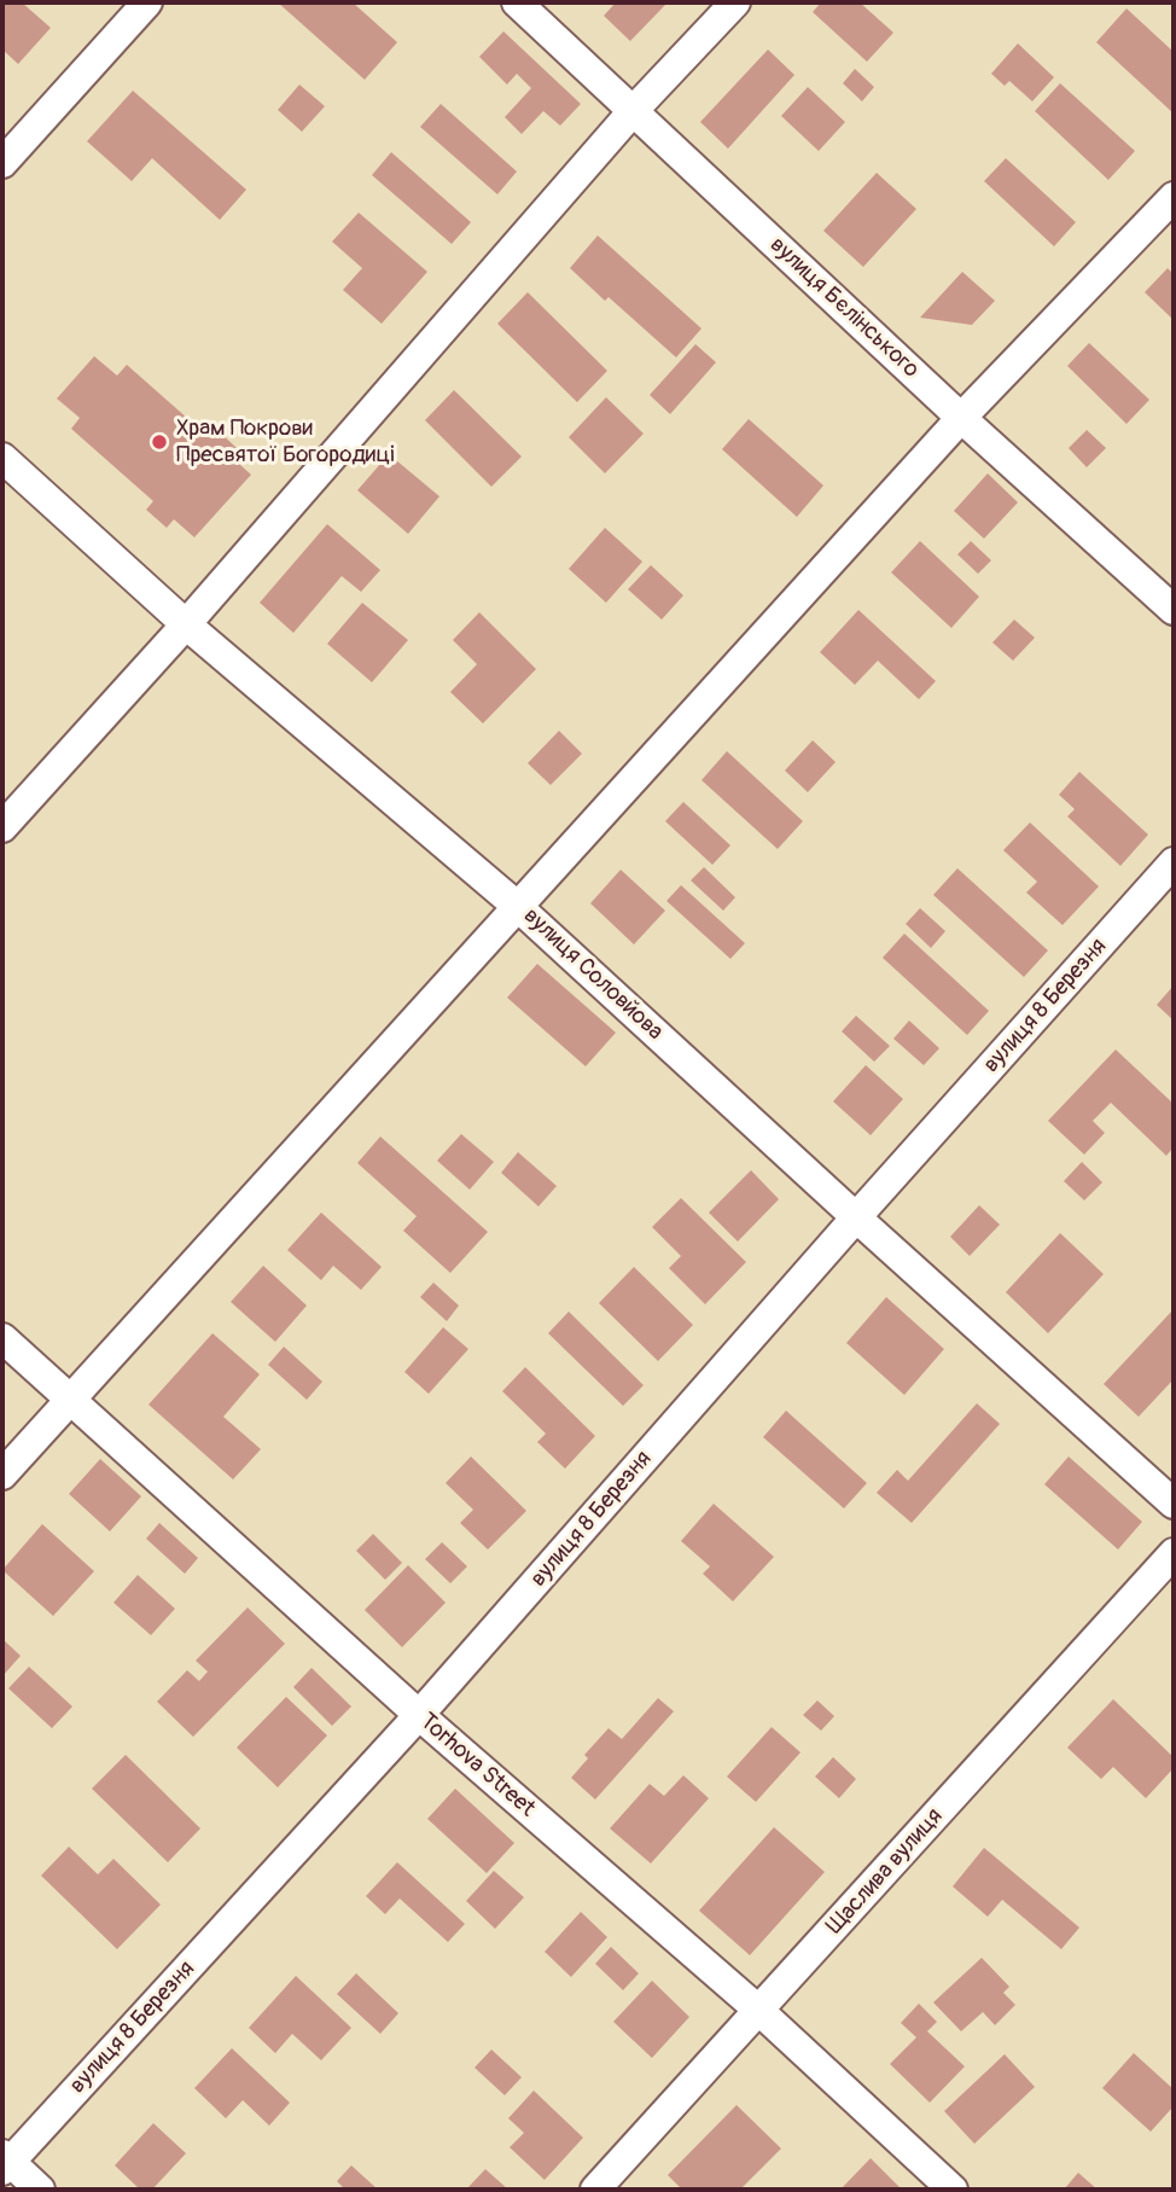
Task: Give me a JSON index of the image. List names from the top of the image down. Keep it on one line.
{"streets":{"street":["вулиця Бєлінського","вулиця Соловйова","вулиця 8 Березня","Torhova Street","Щаслива вулиця"]},"crossings":[["вулиця Соловйова","вулиця 8 Березня"],["вулиця 8 Березня","Torhova Street"],["Torhova Street","Щаслива вулиця"]],"places":["Храм Покрови Пресвятої Богородиці"]}
